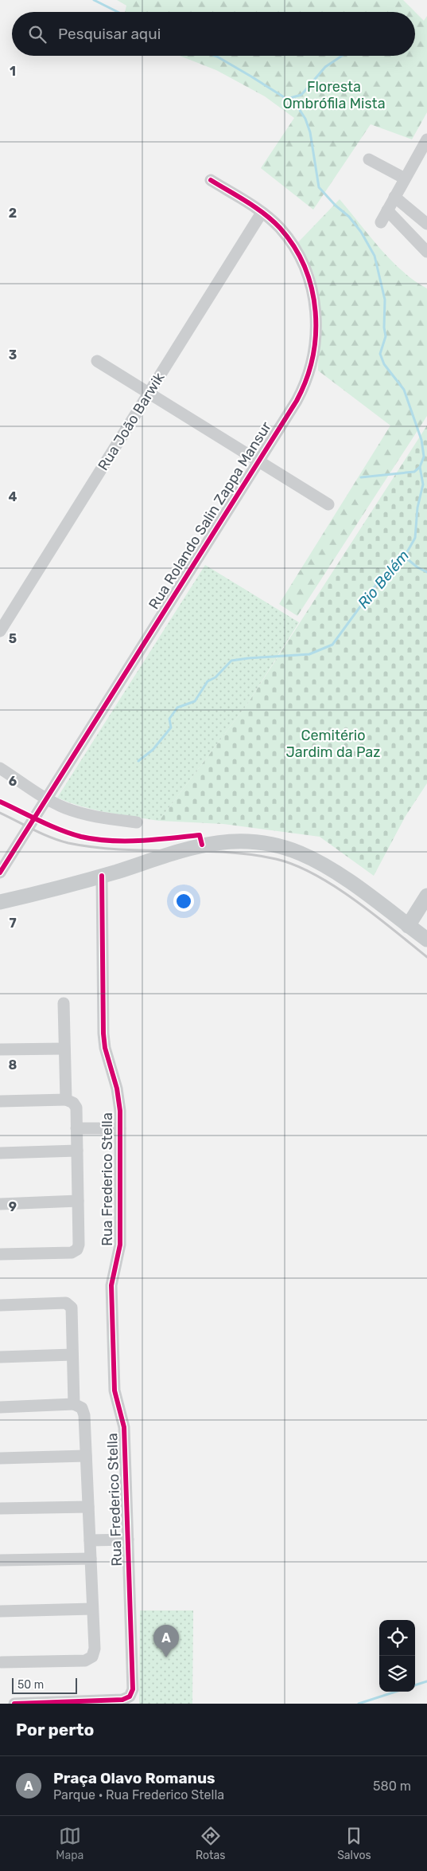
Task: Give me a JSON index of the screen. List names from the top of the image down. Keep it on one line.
{"streets":{"street":["Rua João Barwik","Rua Rolando Salin Zappa Mansur","Rua Frederico Stella"]},"crossings":[["Rua João Barwik","Rua Rolando Salin Zappa Mansur"]],"water":["Rio Belém"],"parks":["Floresta Ombrófila Mista","Cemitério Jardim da Paz"],"scale_bar":"50 m","page":{"search":"Pesquisar aqui","pins":"A","scale":"50 m","heading":"Por perto","list":[{"mark":"A","name":"Praça Olavo Romanus","note":"Parque · Rua Frederico Stella","value":"580 m"}],"nav":["Mapa","Rotas","Salvos"]},"grid":{"rows":["1","2","3","4","5","6","7","8","9"]}}
